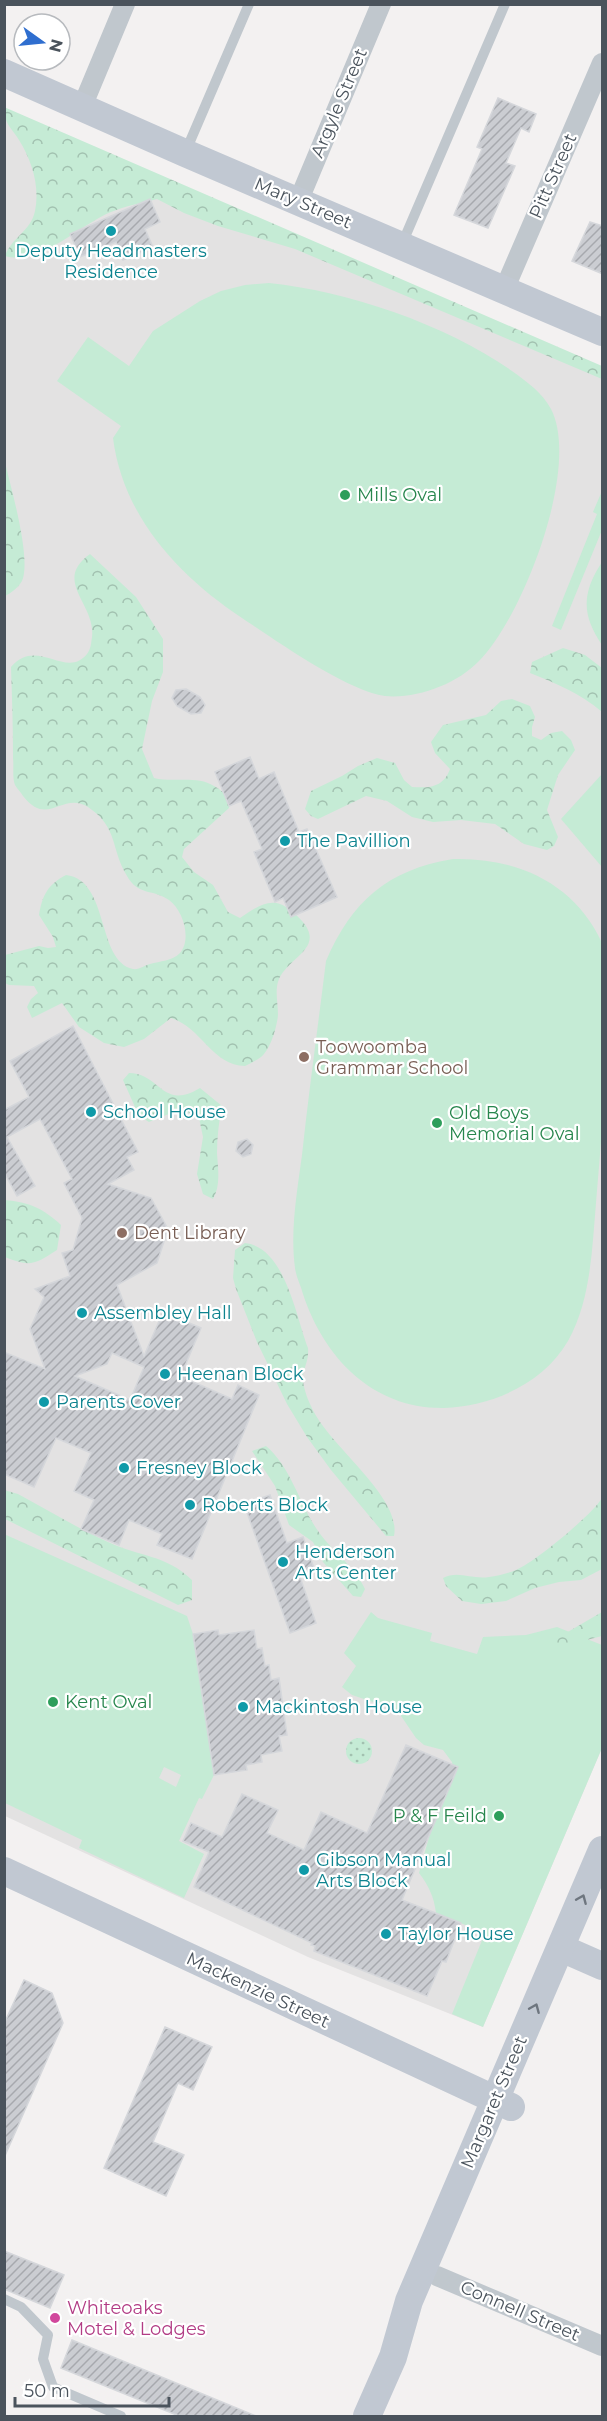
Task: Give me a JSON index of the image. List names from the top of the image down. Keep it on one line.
{"streets":{"street":["Argyle Street","Pitt Street","Mary Street","Mackenzie Street","Margaret Street","Connell Street"]},"crossings":[["Argyle Street","Mary Street"],["Pitt Street","Mary Street"],["Mackenzie Street","Margaret Street"],["Margaret Street","Connell Street"]],"places":["Deputy Headmasters Residence","Mills Oval","The Pavillion","Toowoomba Grammar School","School House","Old Boys Memorial Oval","Dent Library","Assembley Hall","Heenan Block","Parents Cover","Fresney Block","Roberts Block","Henderson Arts Center","Kent Oval","Mackintosh House","P & F Feild","Gibson Manual Arts Block","Taylor House","Whiteoaks Motel & Lodges"],"scale_bar":"50 m","north":"right"}
